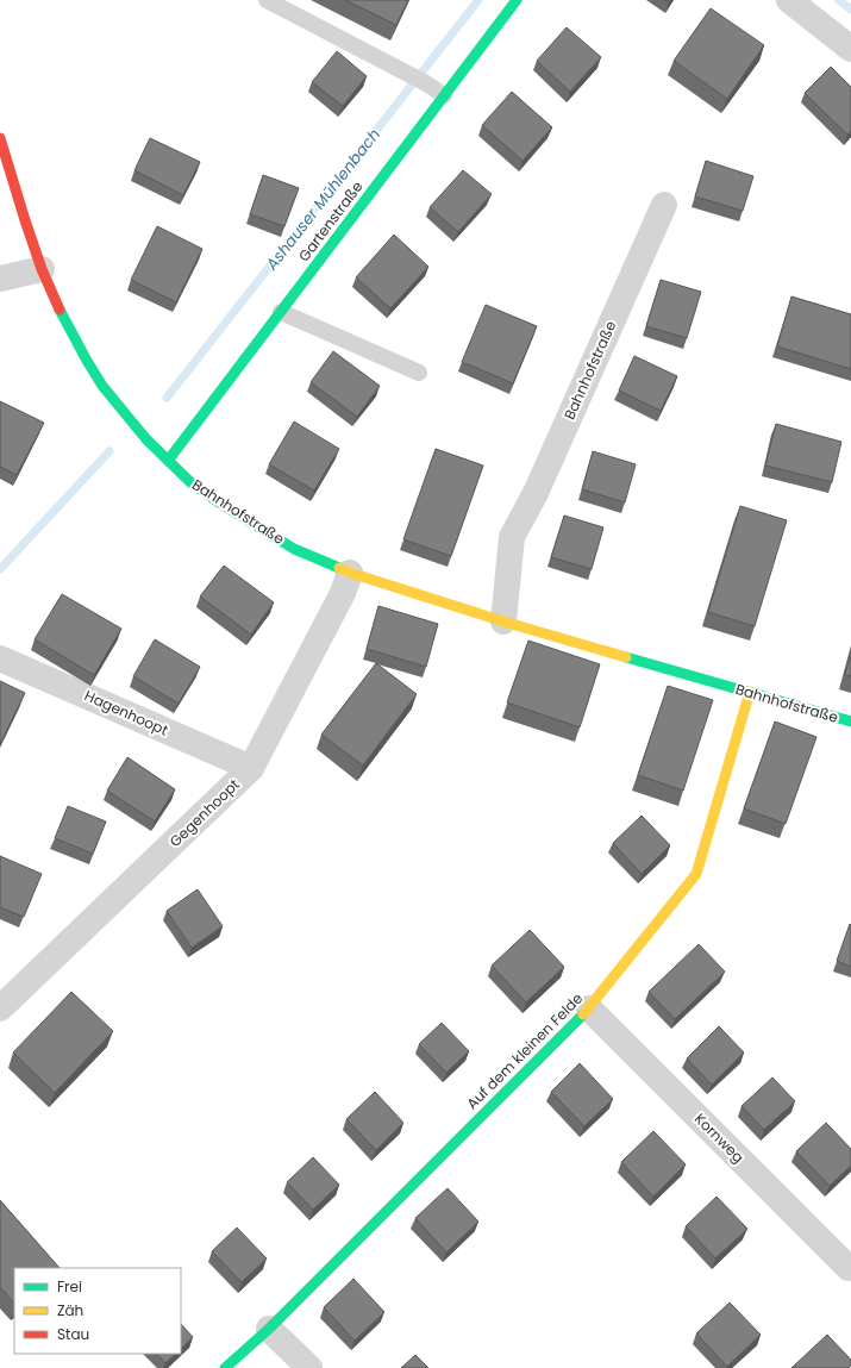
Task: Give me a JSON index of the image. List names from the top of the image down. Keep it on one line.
{"streets":{"street":["Gartenstraße","Bahnhofstraße","Hagenhoopt","Gegenhoopt","Auf dem kleinen Felde","Kornweg"]},"crossings":[["Gartenstraße","Bahnhofstraße"],["Bahnhofstraße","Gegenhoopt"],["Bahnhofstraße","Auf dem kleinen Felde"],["Hagenhoopt","Gegenhoopt"],["Auf dem kleinen Felde","Kornweg"]],"water":["Ashauser Mühlenbach"],"legend":["Frei","Zäh","Stau"]}
